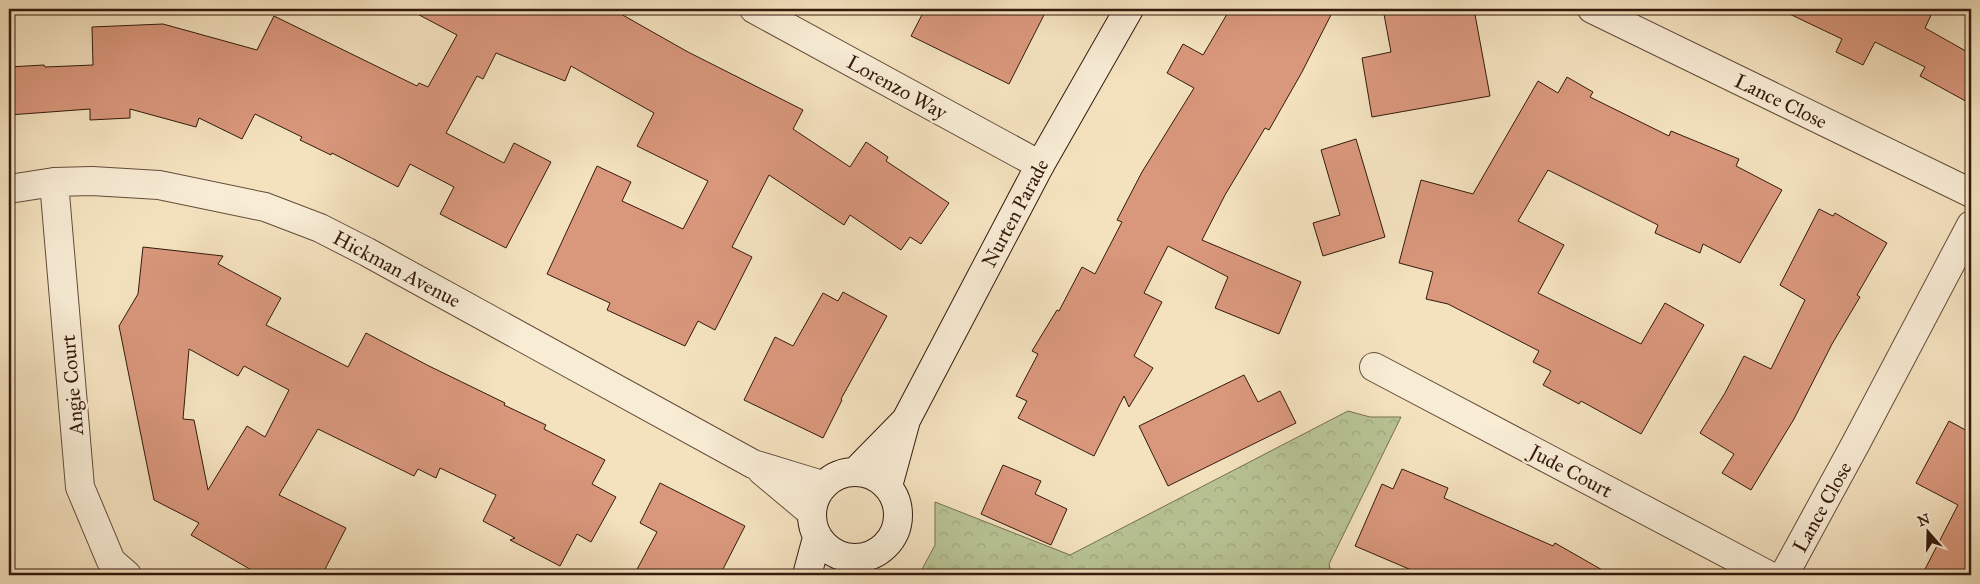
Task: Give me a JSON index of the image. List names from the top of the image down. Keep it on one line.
{"streets":{"street":["Lorenzo Way","Lance Close","Nurten Parade","Hickman Avenue","Angie Court","Jude Court"]},"crossings":[["Lorenzo Way","Nurten Parade"],["Nurten Parade","Hickman Avenue"],["Hickman Avenue","Angie Court"]],"north":"top"}
